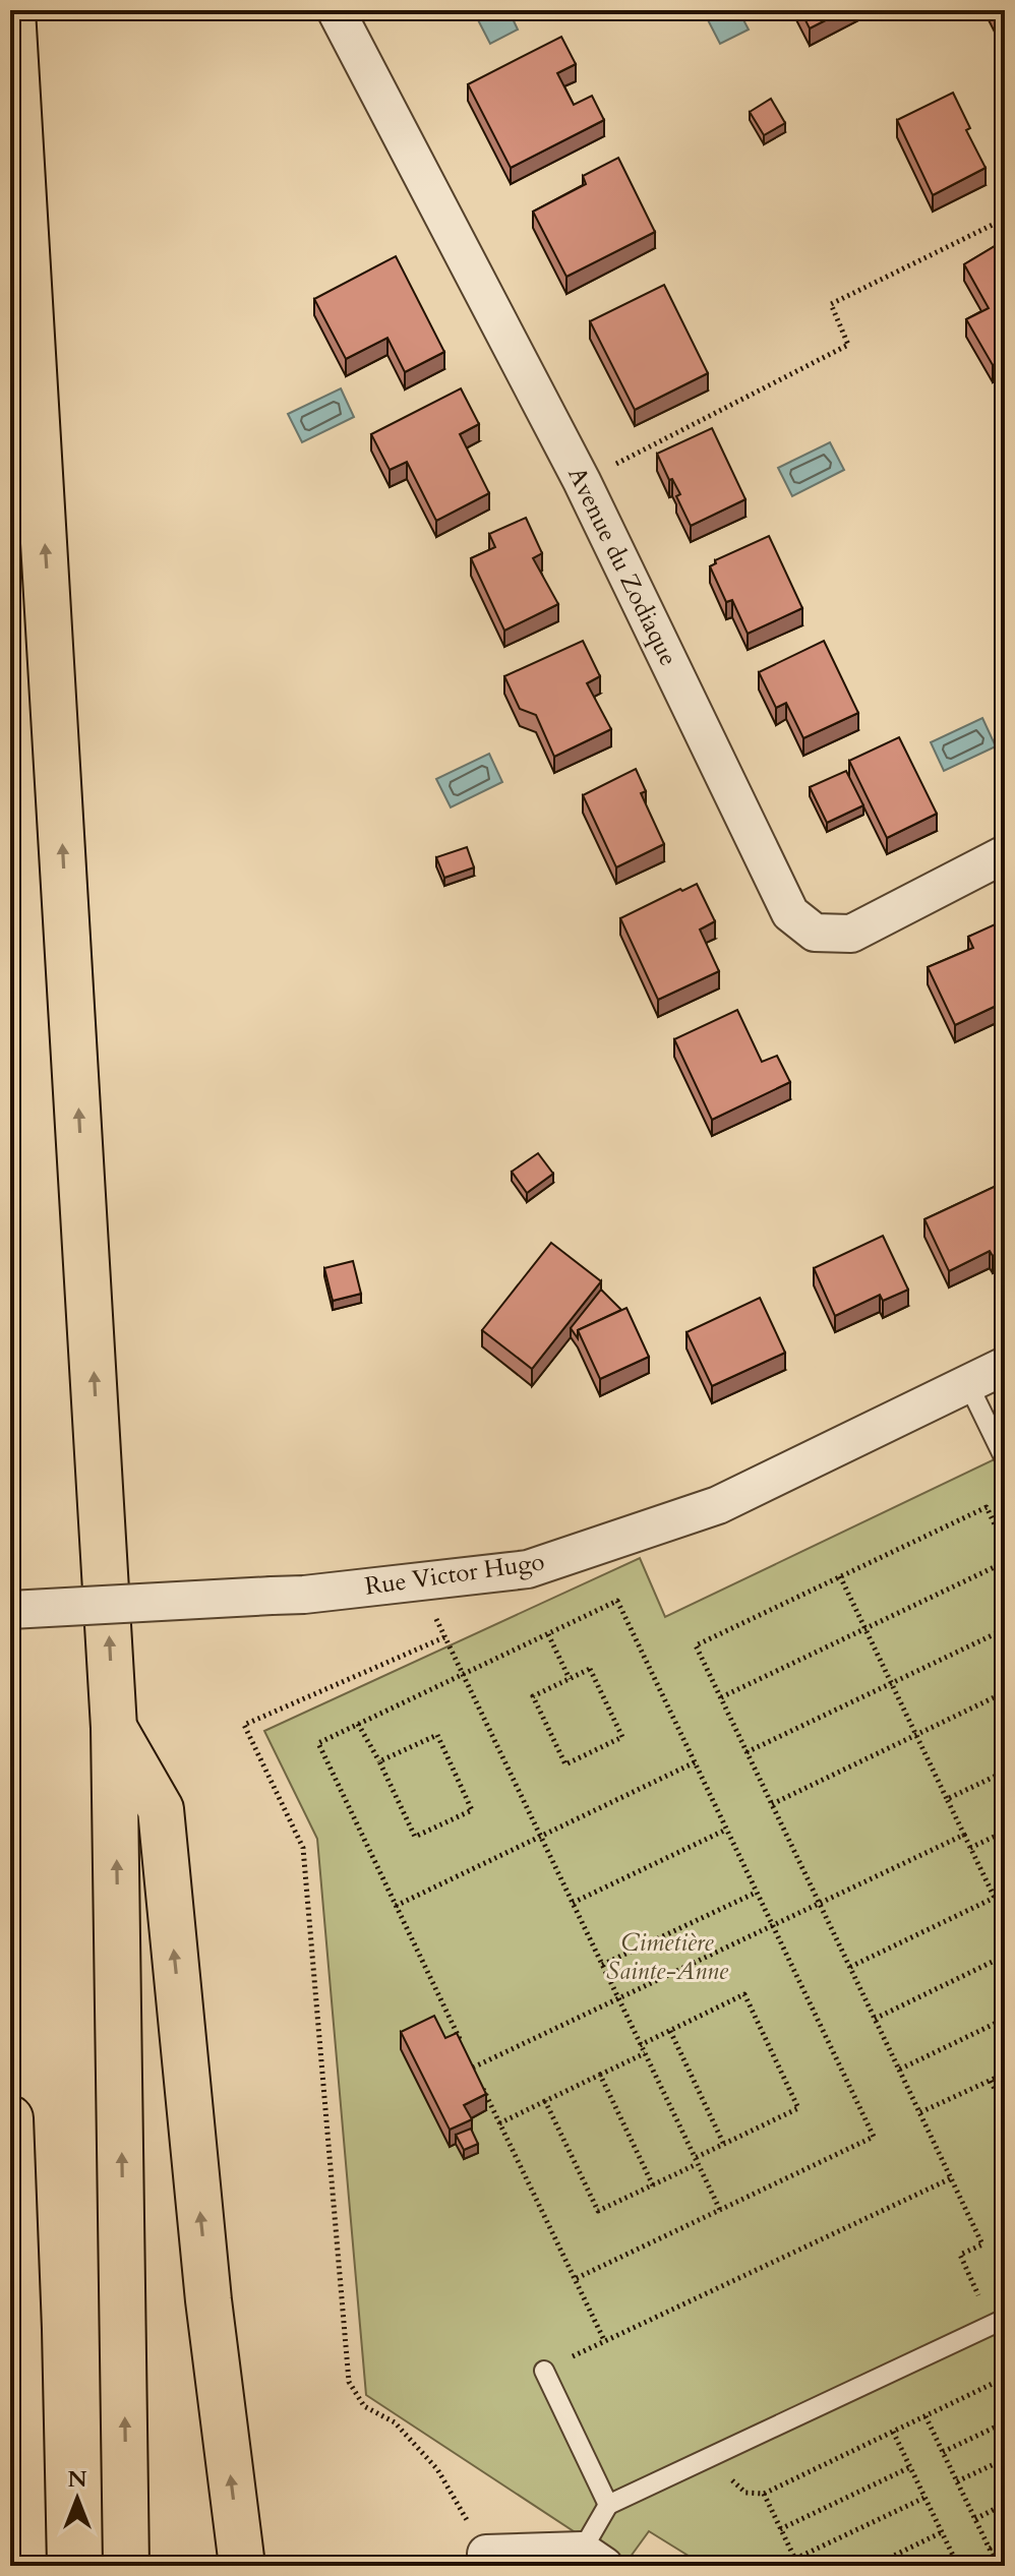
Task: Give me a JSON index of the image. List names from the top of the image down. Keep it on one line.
{"streets":{"street":["Avenue du Zodiaque","Rue Victor Hugo"]},"parks":["Cimetière Sainte-Anne"],"north":"top"}
